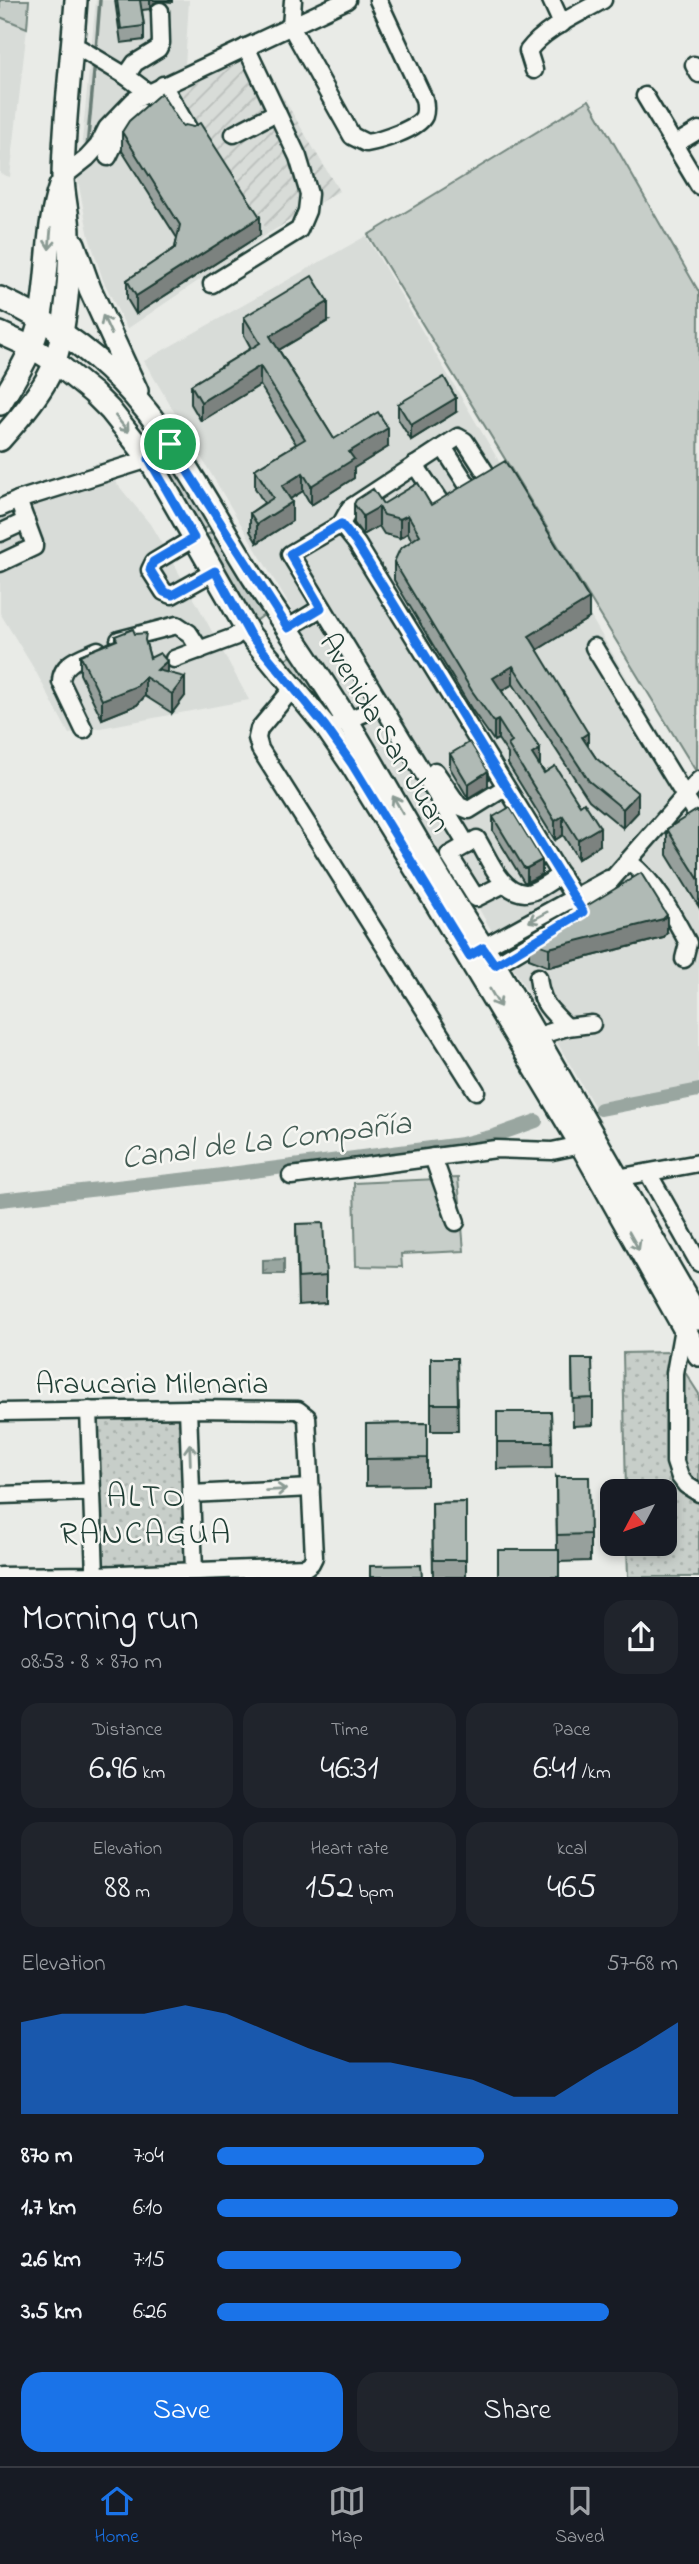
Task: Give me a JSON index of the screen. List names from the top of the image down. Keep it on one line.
{"streets":{"main road":["Avenida San Juan"],"street":["Araucaria Milenaria"]},"districts":["ALTO RANCAGUA"],"water":["Canal de La Compañía"],"north":"bottom left","page":{"heading":["Morning run","08:53 · 8 × 870 m"],"stats":[["Distance","6.96 km"],["Time","46:31"],["Pace","6:41 /km"],["Elevation","88 m"],["Heart rate","152 bpm"],["kcal","465"]],"chart":["Elevation","57–68 m"],"list":[{"name":"870 m","note":"7:04"},{"name":"1.7 km","note":"6:10"},{"name":"2.6 km","note":"7:15"},{"name":"3.5 km","note":"6:26"}],"buttons":["Save","Share"],"tabs":["Home","Map","Saved"]}}
